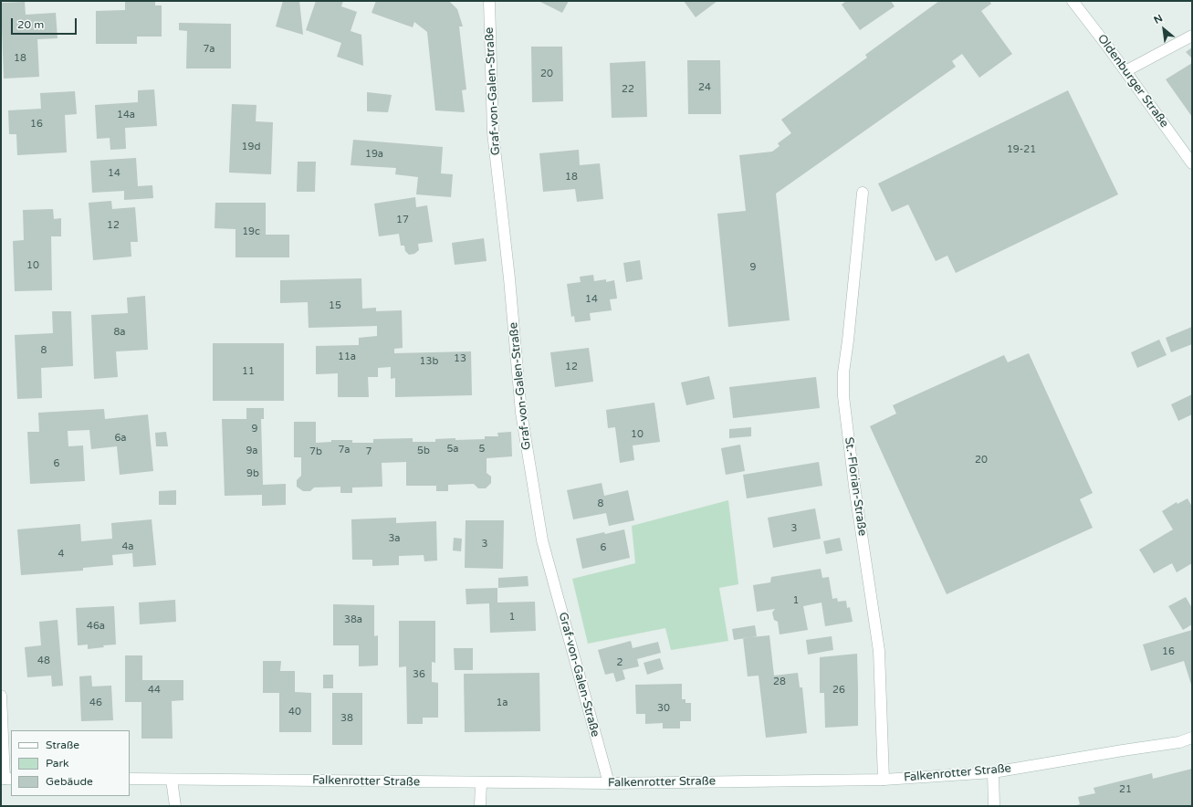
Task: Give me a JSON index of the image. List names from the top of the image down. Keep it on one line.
{"streets":{"street":["Oldenburger Straße","Graf-von-Galen-Straße","St.-Florian-Straße","Falkenrotter Straße"]},"crossings":[["Graf-von-Galen-Straße","Falkenrotter Straße"],["St.-Florian-Straße","Falkenrotter Straße"]],"house_numbers":["7a","18","20","24","22","14a","16","19d","19-21","19a","14","18","17","12","19c","10","9","14","15","8a","8","11a","13","13b","12","11","9","10","6a","5a","5","7a","9a","5b","7b","7","20","6","9b","8","3","3a","3","4a","6","4","1","1","38a","46a","16","48","2","36","28","44","26","46","1a","30","40","38","21"],"legend":["Straße","Park","Gebäude"],"scale_bar":"20 m","north":"top left"}
